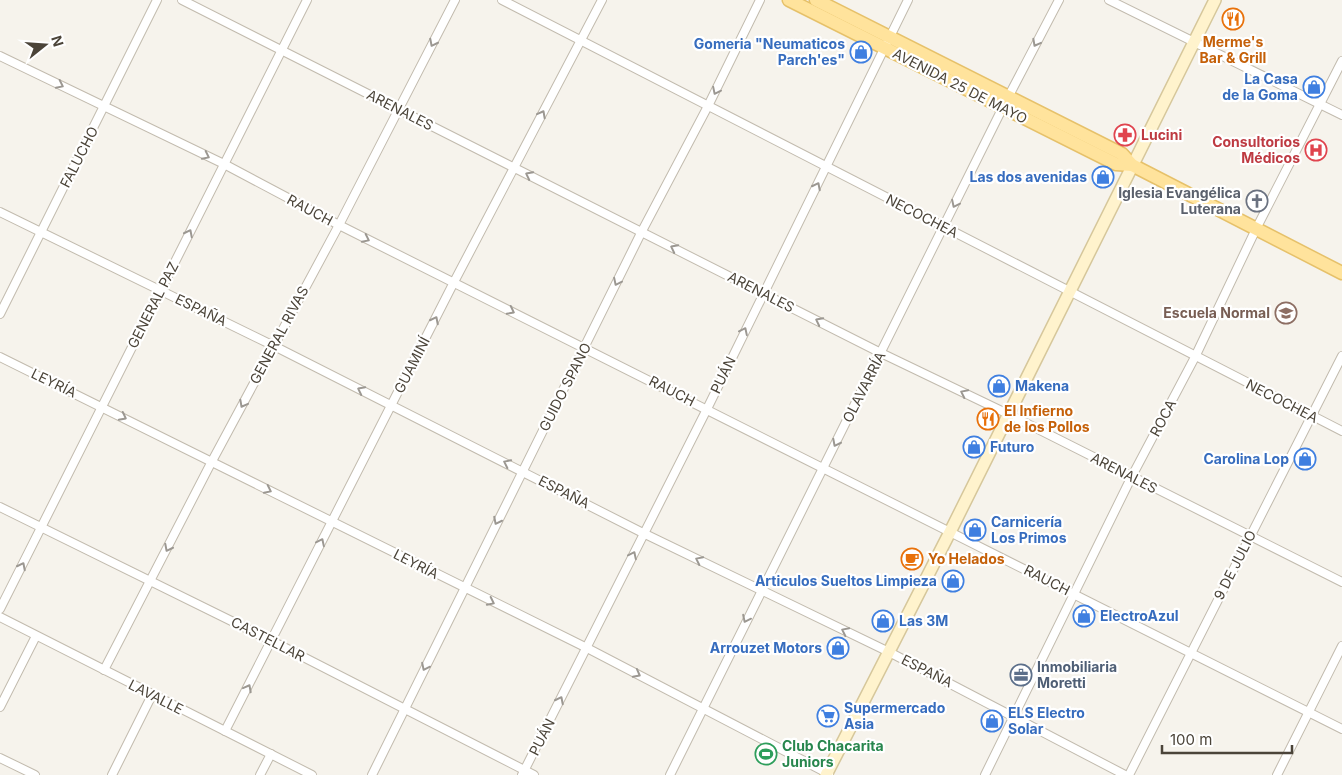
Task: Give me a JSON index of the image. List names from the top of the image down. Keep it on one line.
{"streets":{"main road":["AVENIDA 25 DE MAYO"],"street":["ARENALES","FALUCHO","RAUCH","NECOCHEA","GENERAL PAZ","ESPAÑA","GENERAL RIVAS","GUAMINÍ","PUÁN","LEYRÍA","GUIDO SPANO","OLAVARRÍA","ROCA","9 DE JULIO","CASTELLAR","LAVALLE"]},"crossings":[["AVENIDA 25 DE MAYO","PUÁN"],["AVENIDA 25 DE MAYO","OLAVARRÍA"],["AVENIDA 25 DE MAYO","ROCA"],["ARENALES","GENERAL PAZ"],["ARENALES","GENERAL RIVAS"],["ARENALES","GUAMINÍ"],["ARENALES","PUÁN"],["ARENALES","GUIDO SPANO"],["ARENALES","OLAVARRÍA"],["ARENALES","ROCA"],["ARENALES","9 DE JULIO"],["FALUCHO","RAUCH"],["FALUCHO","ESPAÑA"],["RAUCH","GENERAL PAZ"],["RAUCH","GENERAL RIVAS"],["RAUCH","GUAMINÍ"],["RAUCH","PUÁN"],["RAUCH","GUIDO SPANO"],["RAUCH","OLAVARRÍA"],["RAUCH","ROCA"],["RAUCH","9 DE JULIO"],["NECOCHEA","GUAMINÍ"],["NECOCHEA","PUÁN"],["NECOCHEA","GUIDO SPANO"],["NECOCHEA","OLAVARRÍA"],["NECOCHEA","ROCA"],["NECOCHEA","9 DE JULIO"],["GENERAL PAZ","ESPAÑA"],["GENERAL PAZ","LEYRÍA"],["GENERAL PAZ","CASTELLAR"],["ESPAÑA","GENERAL RIVAS"],["ESPAÑA","GUAMINÍ"],["ESPAÑA","PUÁN"],["ESPAÑA","GUIDO SPANO"],["ESPAÑA","OLAVARRÍA"],["ESPAÑA","ROCA"],["GENERAL RIVAS","LEYRÍA"],["GENERAL RIVAS","CASTELLAR"],["GENERAL RIVAS","LAVALLE"],["GUAMINÍ","LEYRÍA"],["GUAMINÍ","CASTELLAR"],["GUAMINÍ","LAVALLE"],["PUÁN","LEYRÍA"],["PUÁN","CASTELLAR"],["LEYRÍA","GUIDO SPANO"],["LEYRÍA","OLAVARRÍA"],["GUIDO SPANO","CASTELLAR"]],"one_way":["ARENALES","ESPAÑA","GENERAL RIVAS","GUAMINÍ","PUÁN","LEYRÍA","GUIDO SPANO","OLAVARRÍA"],"places":{"restaurant":["Merme's Bar & Grill","El Infierno de los Pollos"],"shop":["Gomeria \"Neumaticos Parch'es\"","La Casa de la Goma","Las dos avenidas","Makena","Futuro","Carolina Lop","Carnicería Los Primos","Articulos Sueltos Limpieza","ElectroAzul","Las 3M","Arrouzet Motors","ELS Electro Solar"],"pharmacy":["Lucini"],"hospital":["Consultorios Médicos"],"church":["Iglesia Evangélica Luterana"],"school or university":["Escuela Normal"],"cafe":["Yo Helados"],"office":["Inmobiliaria Moretti"],"supermarket":["Supermercado Asia"],"sports":["Club Chacarita Juniors"]},"scale_bar":"100 m","north":"right"}
